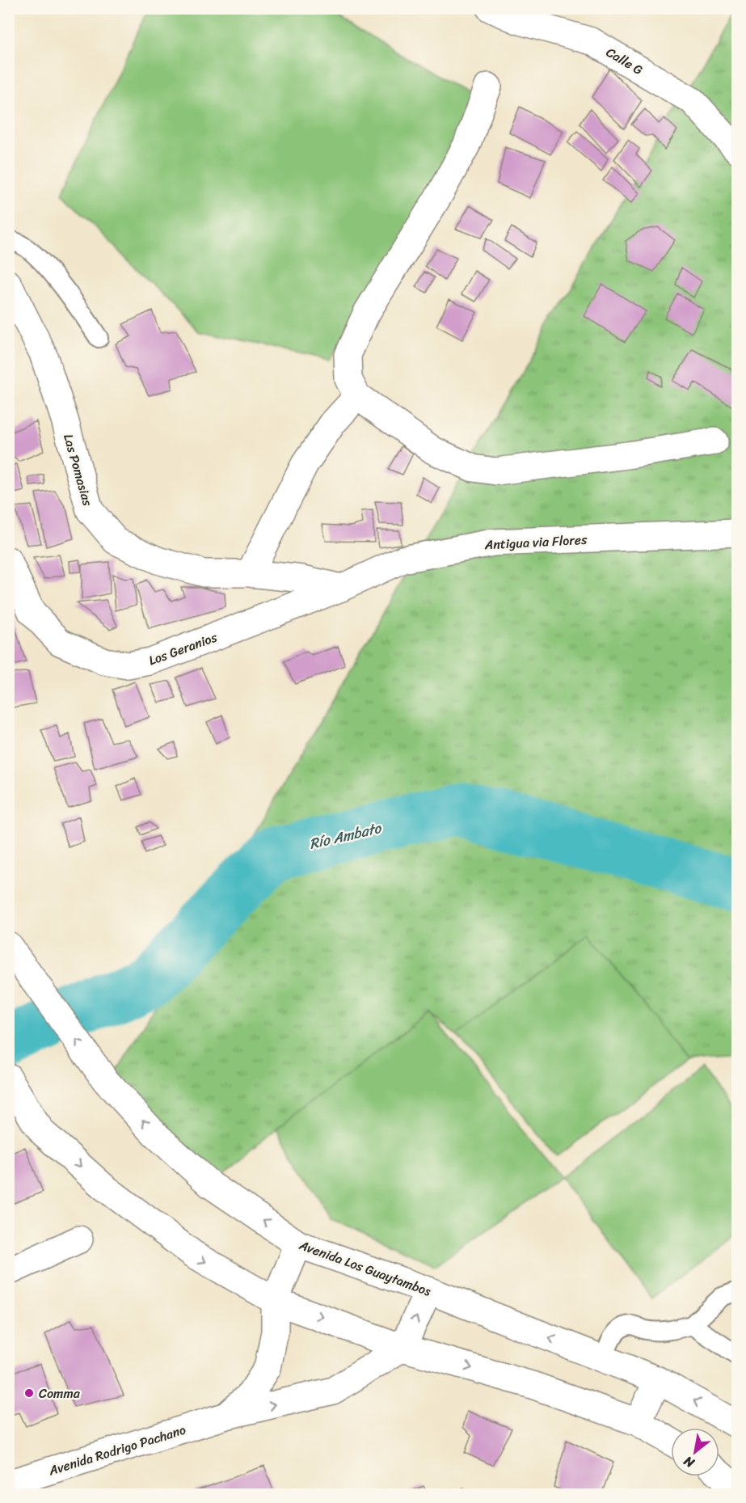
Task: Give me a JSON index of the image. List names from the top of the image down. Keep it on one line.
{"streets":{"street":["Calle G","Las Pomasias","Antigua via Flores","Los Geranios","Avenida Los Guaytambos","Avenida Rodrigo Pachano"]},"crossings":[["Las Pomasias","Antigua via Flores"],["Las Pomasias","Los Geranios"],["Antigua via Flores","Los Geranios"],["Avenida Los Guaytambos","Avenida Rodrigo Pachano"]],"water":["Río Ambato"],"places":["Comma"],"north":"bottom left"}
